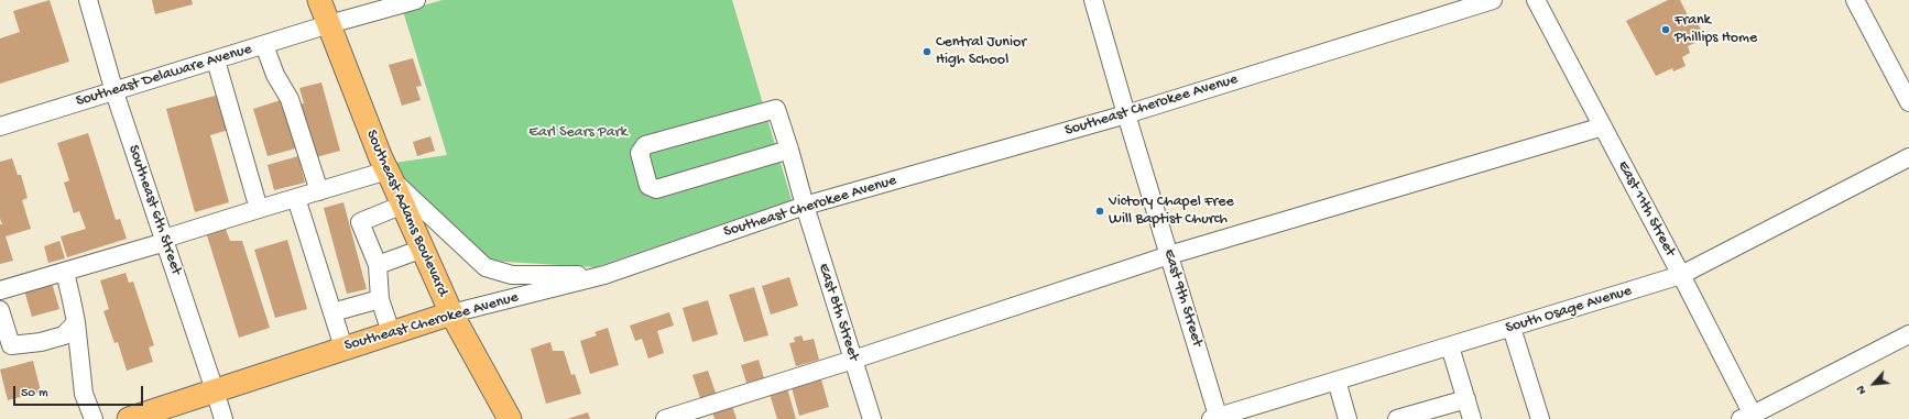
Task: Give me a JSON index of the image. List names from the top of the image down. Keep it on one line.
{"streets":{"main road":["Southeast Cherokee Avenue","Southeast Adams Boulevard"],"street":["Southeast Delaware Avenue","East 11th Street","Southeast 6th Street","East 9th Street","South Osage Avenue","East 8th Street"]},"crossings":[["Southeast Delaware Avenue","Southeast 6th Street"],["Southeast Delaware Avenue","Southeast Adams Boulevard"],["Southeast Cherokee Avenue","Southeast 6th Street"],["Southeast Cherokee Avenue","Southeast Adams Boulevard"],["Southeast Cherokee Avenue","East 9th Street"],["Southeast Cherokee Avenue","East 8th Street"],["East 11th Street","South Osage Avenue"],["East 9th Street","South Osage Avenue"]],"parks":["Earl Sears Park"],"places":["Frank Phillips Home","Central Junior High School","Victory Chapel Free Will Baptist Church"],"scale_bar":"50 m","north":"bottom left"}
